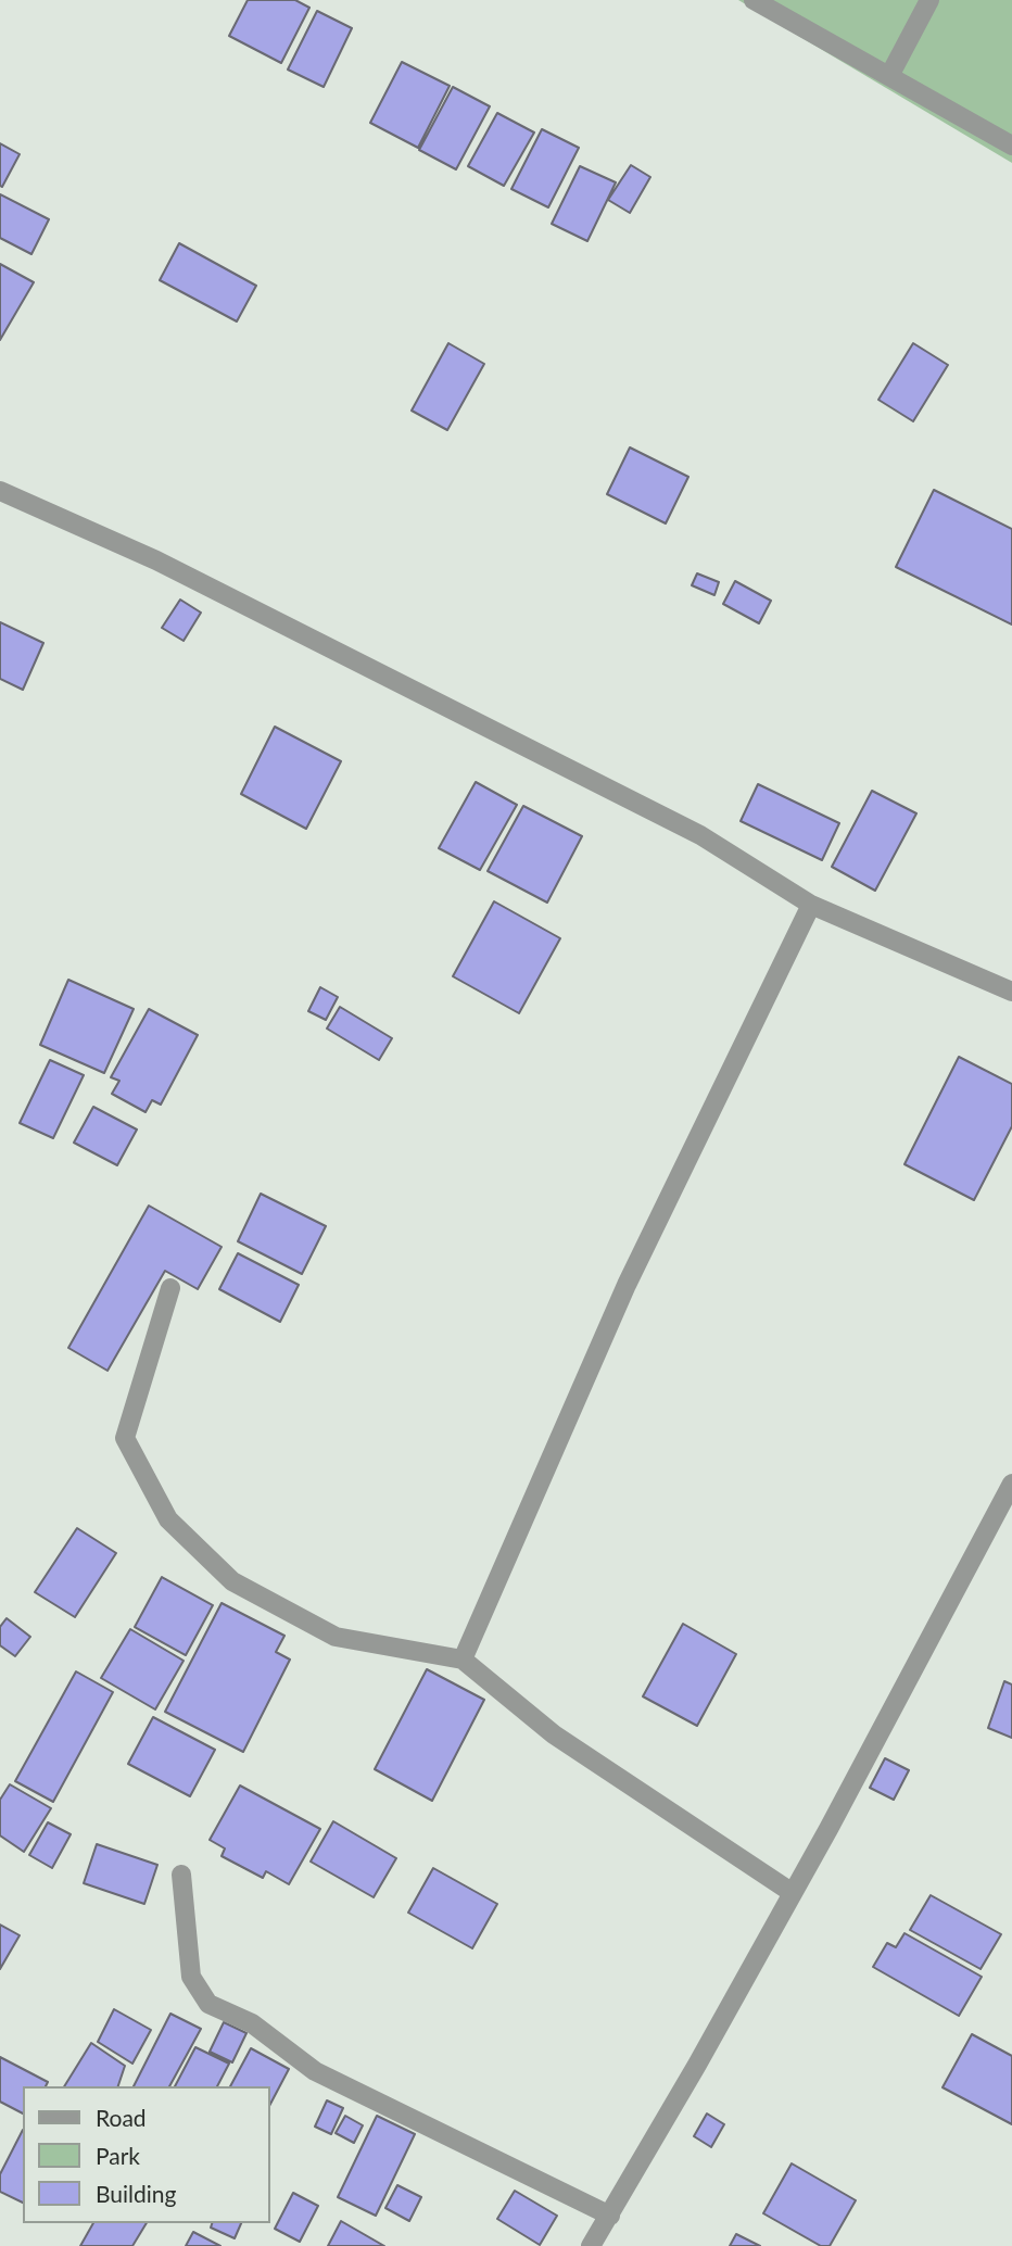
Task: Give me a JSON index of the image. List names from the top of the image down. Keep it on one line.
{"legend":["Road","Park","Building"]}
